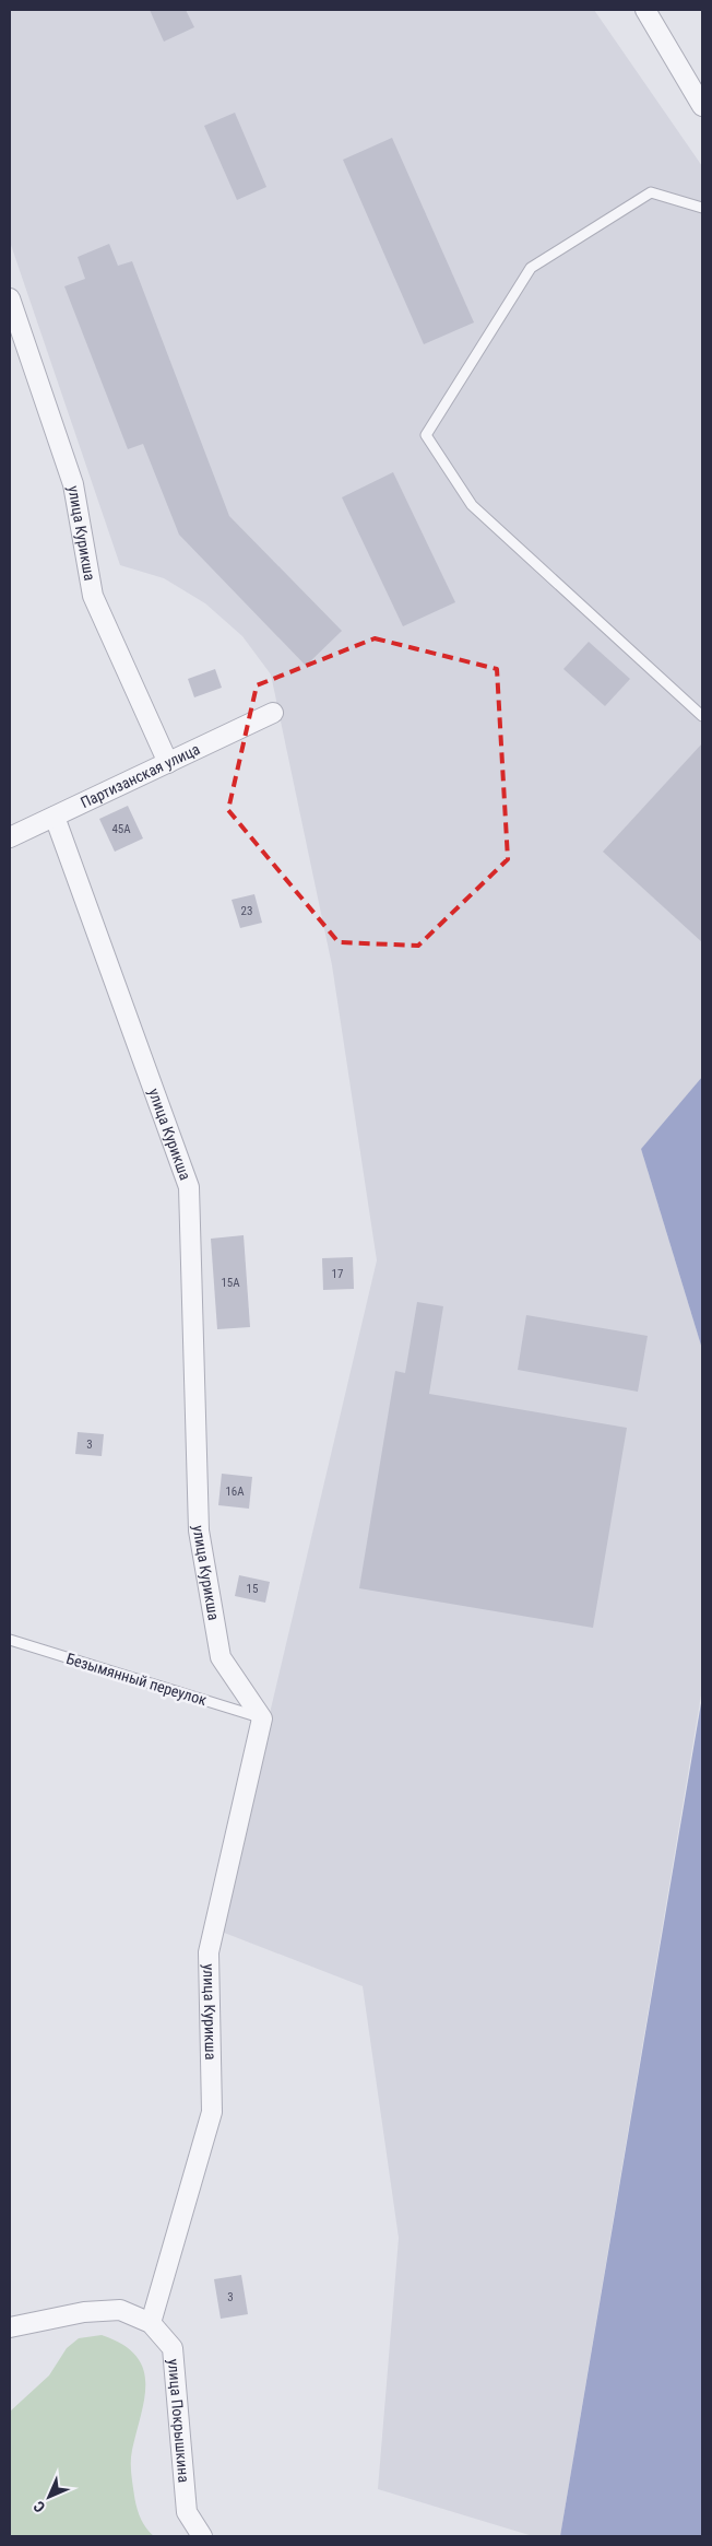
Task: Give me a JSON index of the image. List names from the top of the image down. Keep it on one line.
{"streets":{"street":["улица Курикша","Партизанская улица","улица Покрышкина"],"lane":["Безымянный переулок"]},"crossings":[["улица Курикша","Партизанская улица"],["улица Курикша","Безымянный переулок"],["улица Курикша","улица Покрышкина"]],"house_numbers":["45А","23","17","15А","3","16А","15","3"],"north":"bottom left"}
